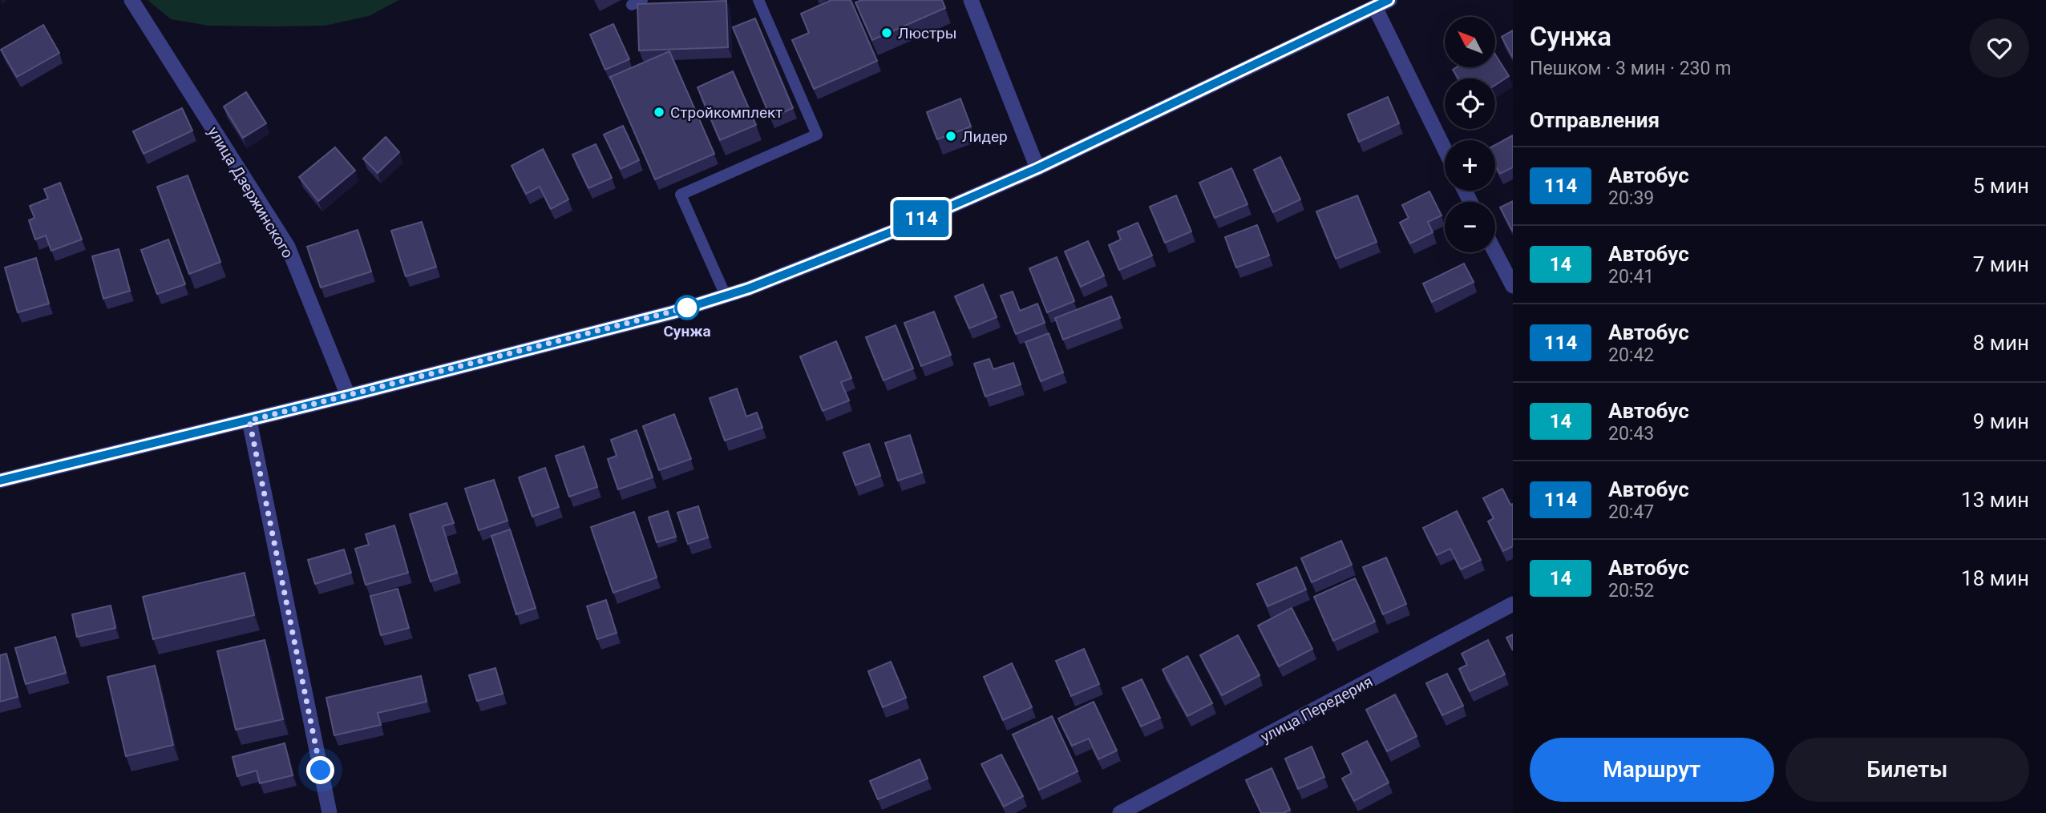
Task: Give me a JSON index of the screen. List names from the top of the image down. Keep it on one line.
{"streets":{"street":["улица Дзержинского","улица Передерия"]},"places":["Люстры","Стройкомплект","Лидер","Сунжа"],"lines":["bus line 114"],"north":"top left","page":{"on_map":"114","heading":[["Сунжа","Пешком · 3 мин · 230 m"],"Отправления"],"map_buttons":["+","−"],"list":[{"mark":"114","name":"Автобус","note":"20:39","value":"5 мин"},{"mark":"14","name":"Автобус","note":"20:41","value":"7 мин"},{"mark":"114","name":"Автобус","note":"20:42","value":"8 мин"},{"mark":"14","name":"Автобус","note":"20:43","value":"9 мин"},{"mark":"114","name":"Автобус","note":"20:47","value":"13 мин"},{"mark":"14","name":"Автобус","note":"20:52","value":"18 мин"}],"buttons":["Маршрут","Билеты"]}}
